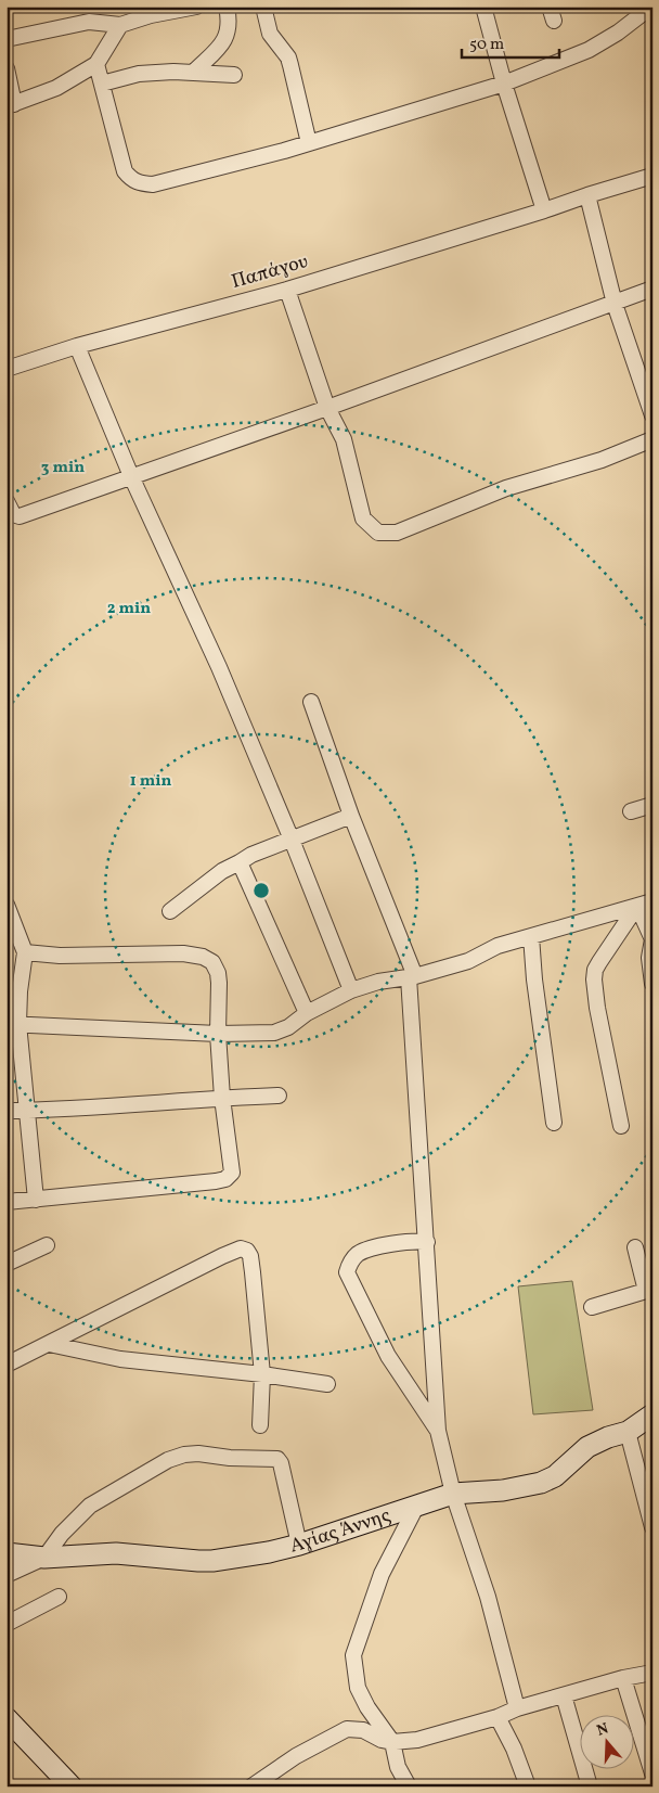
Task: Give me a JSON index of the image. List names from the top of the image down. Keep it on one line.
{"streets":{"street":["Παπάγου","Αγίας Άννης"]},"scale_bar":"50 m","north":"top","rings":["3 min","2 min","1 min"]}
